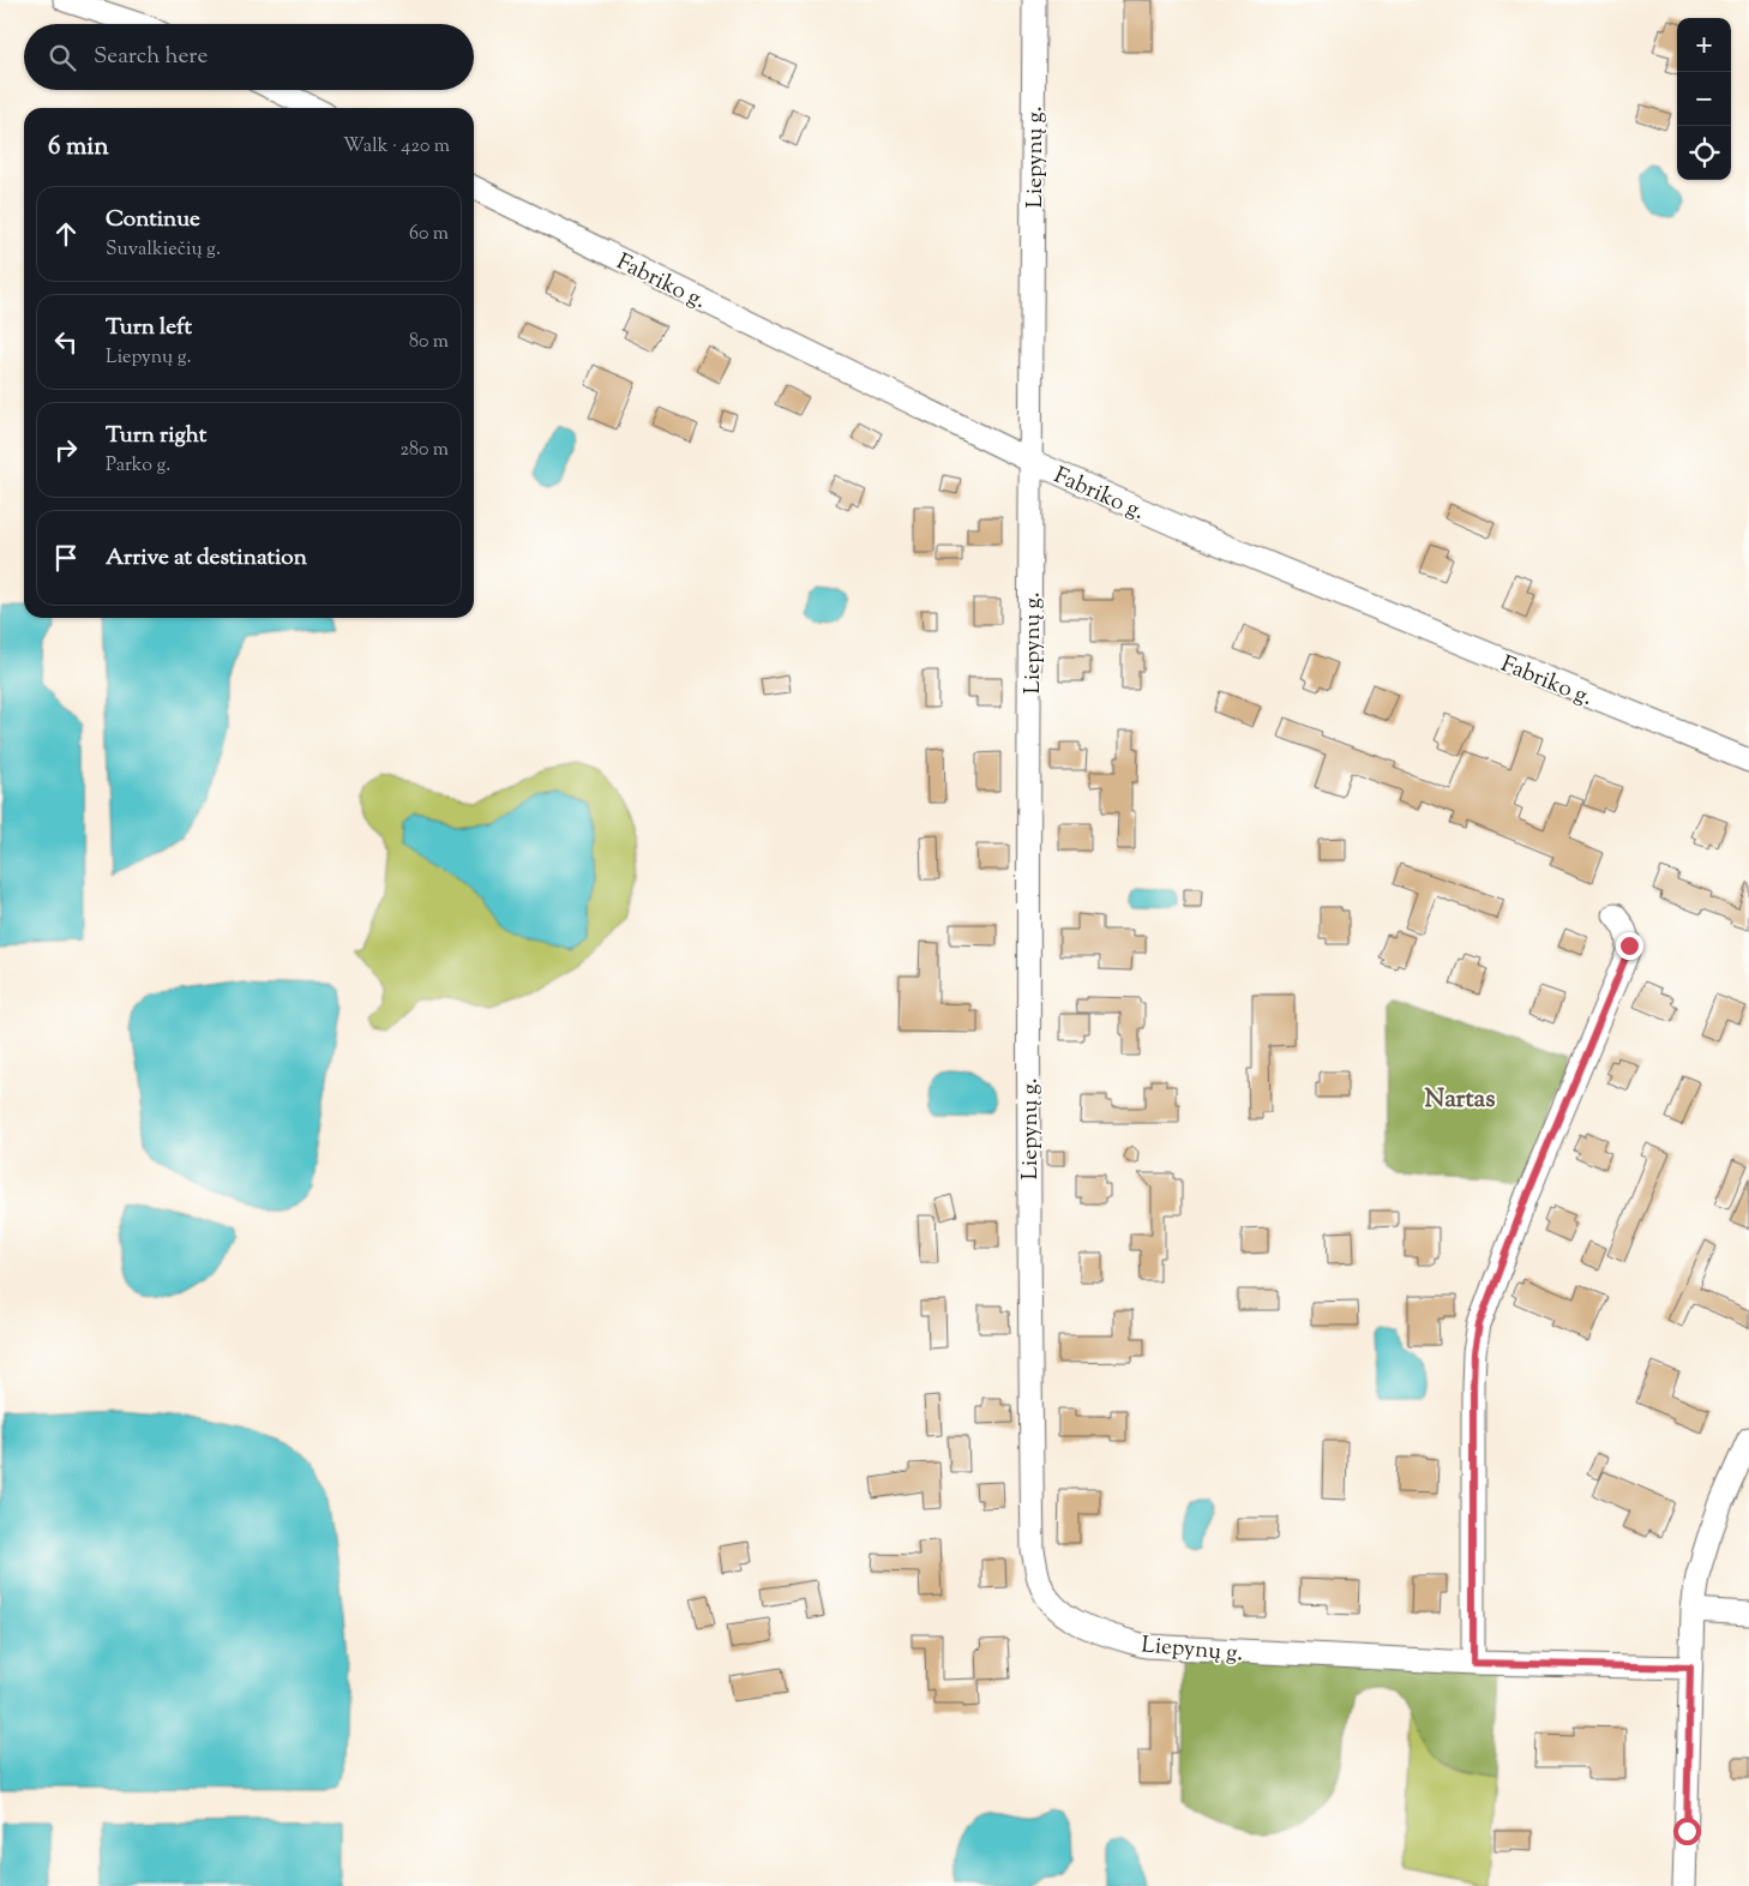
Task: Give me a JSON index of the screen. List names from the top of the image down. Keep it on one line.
{"streets":{"street":["Liepynų g.","Fabriko g."]},"crossings":[["Liepynų g.","Fabriko g."]],"districts":["Nartas"],"page":{"map_buttons":["+","−"],"search":"Search here","heading":["6 min","Walk · 420 m"],"list":[["Continue","Suvalkiečių g.","60 m"],["Turn left","Liepynų g.","80 m"],["Turn right","Parko g.","280 m"],"Arrive at destination"]}}
